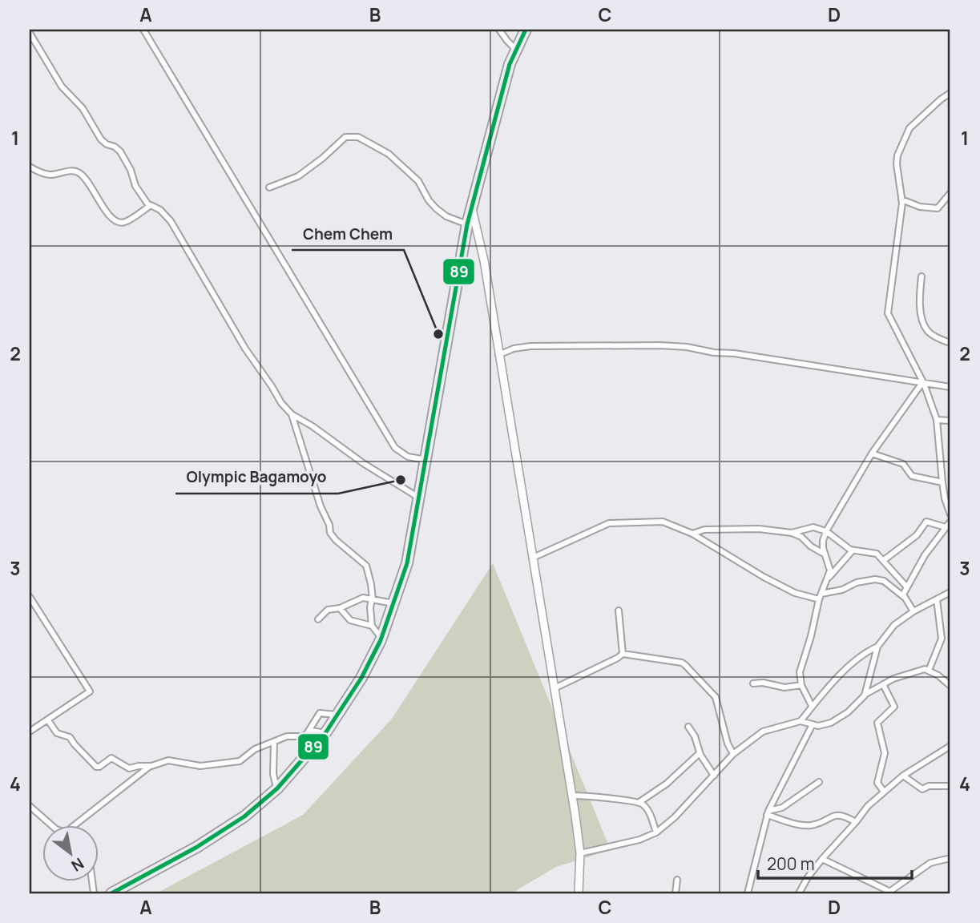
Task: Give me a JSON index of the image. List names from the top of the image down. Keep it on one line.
{"places":["Chem Chem","Olympic Bagamoyo"],"lines":["transit line 89"],"scale_bar":"200 m","north":"bottom right","grid":{"columns":["A","B","C","D"],"rows":["1","2","3","4"]}}
